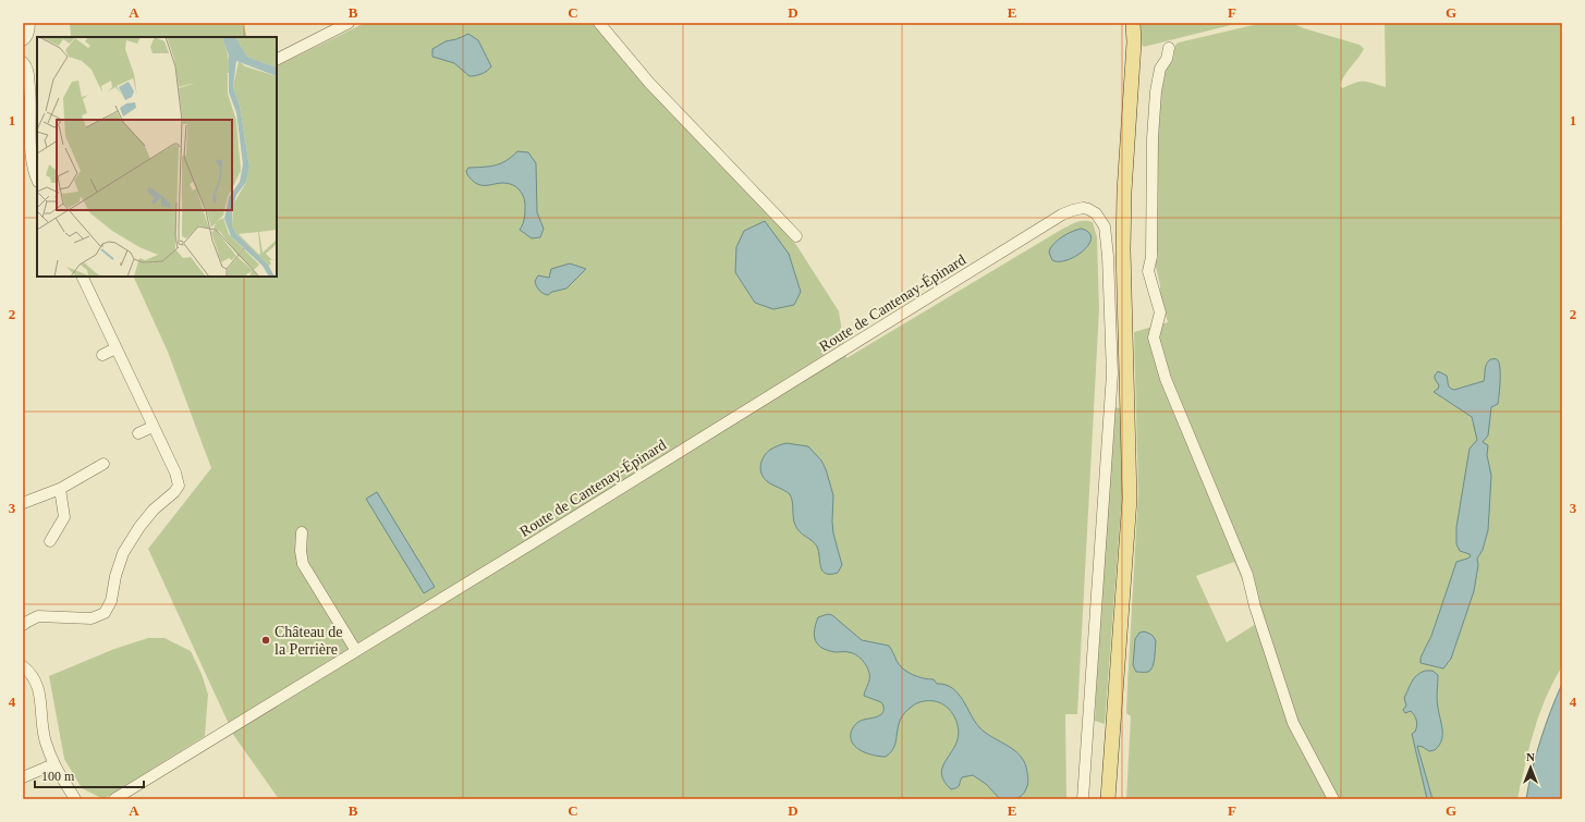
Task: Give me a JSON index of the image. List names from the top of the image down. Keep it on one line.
{"streets":{"street":["Route de Cantenay-Épinard"]},"places":["Château de la Perrière"],"scale_bar":"100 m","north":"top","grid":{"columns":["A","B","C","D","E","F","G"],"rows":["1","2","3","4"]}}
